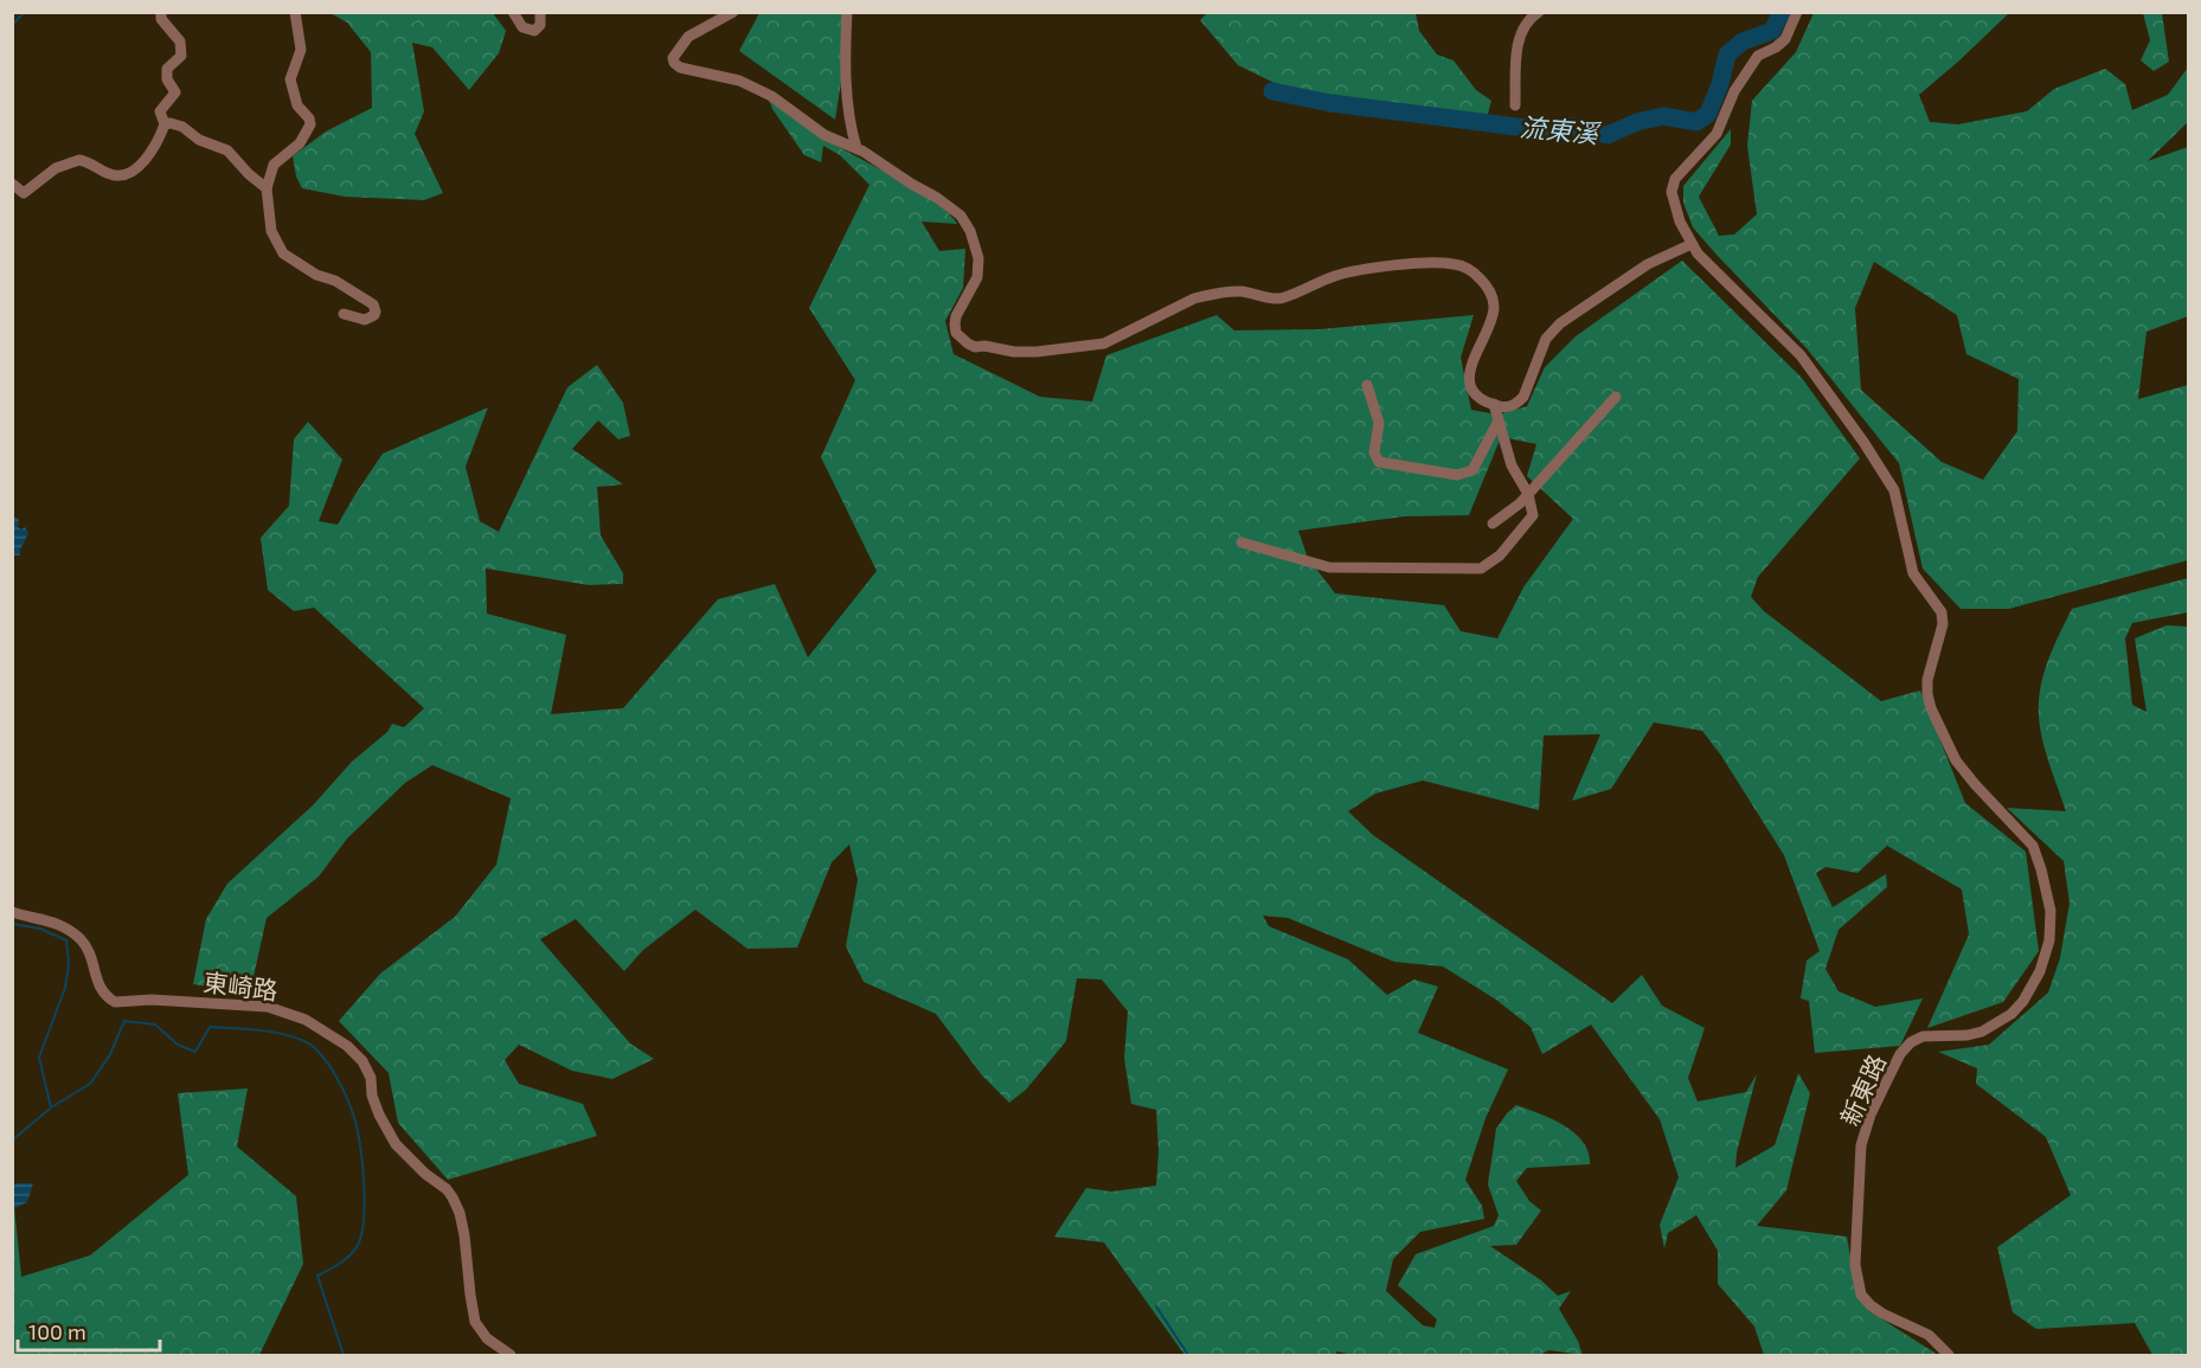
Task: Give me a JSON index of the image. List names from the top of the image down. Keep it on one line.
{"streets":{"street":["東崎路","新東路"]},"water":["流東溪"],"scale_bar":"100 m"}
